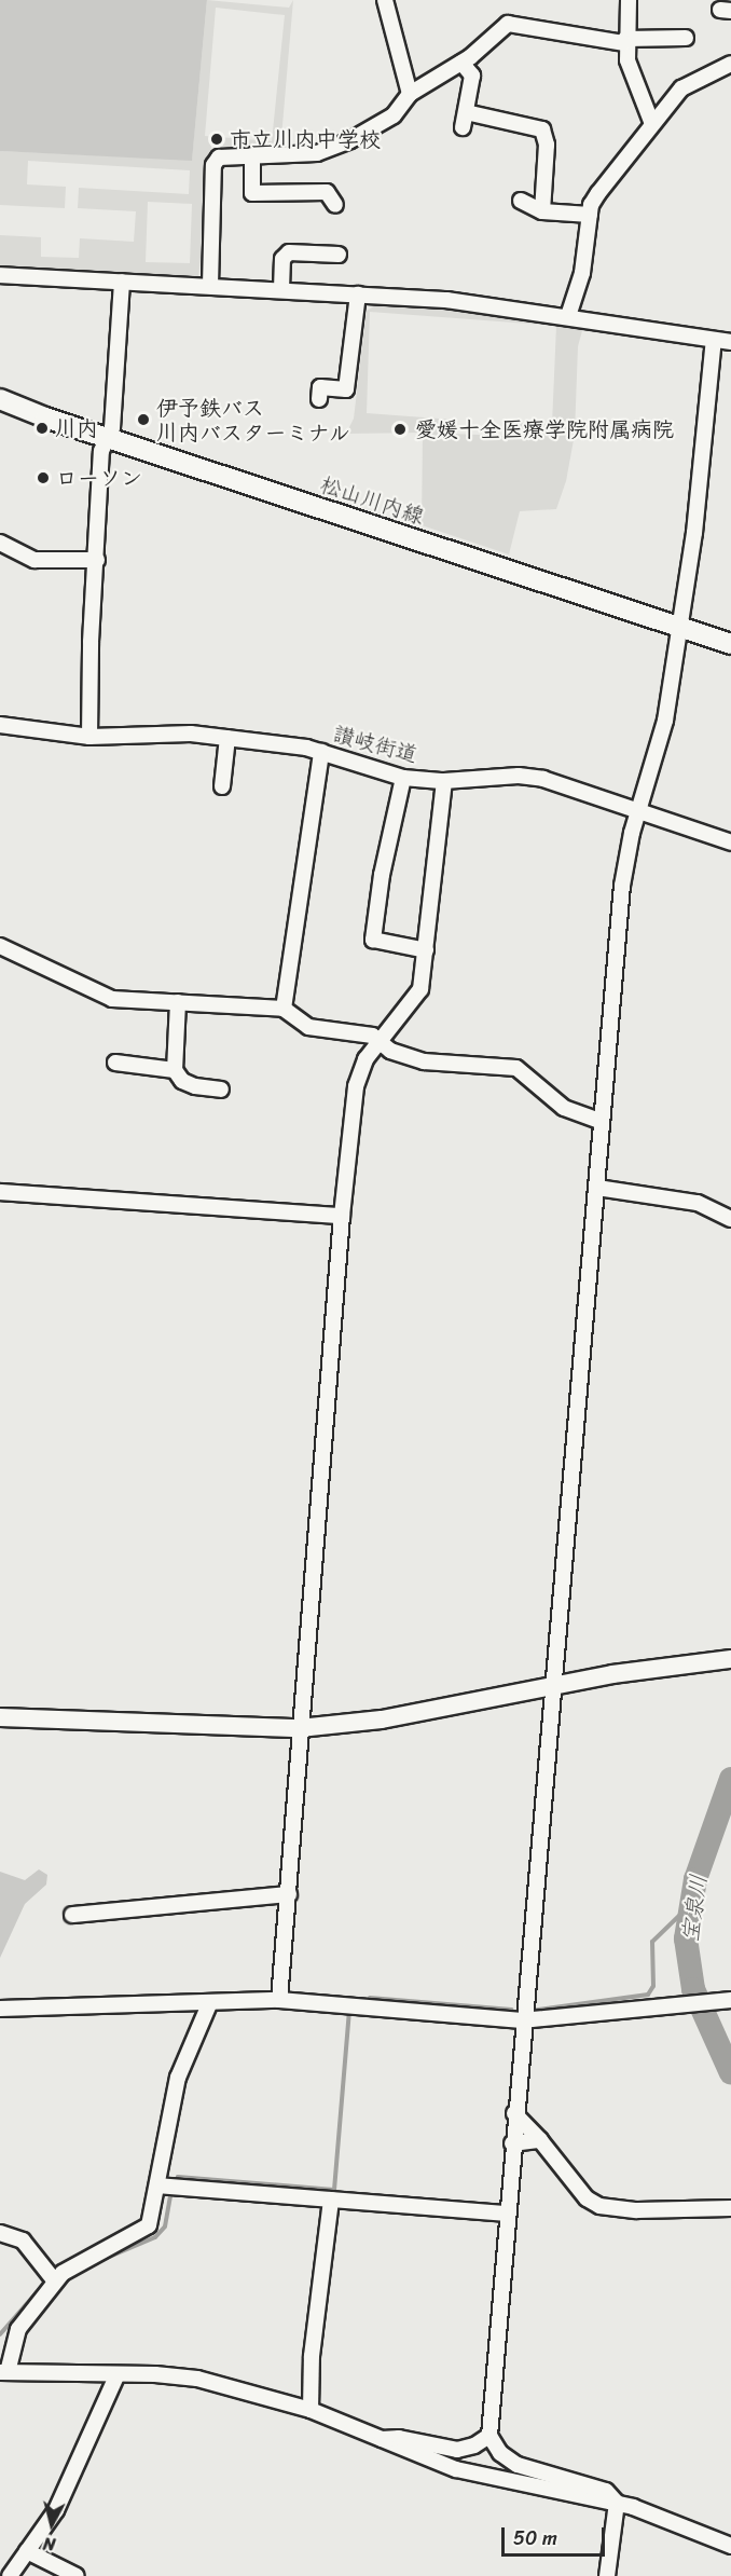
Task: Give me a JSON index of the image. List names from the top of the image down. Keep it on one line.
{"streets":{"main road":["松山川内線"],"street":["讃岐街道"]},"water":["宝泉川"],"places":["市立川内中学校","伊予鉄バス 川内バスターミナル","川内","愛媛十全医療学院附属病院","ローソン"],"scale_bar":"50 m","north":"bottom"}
